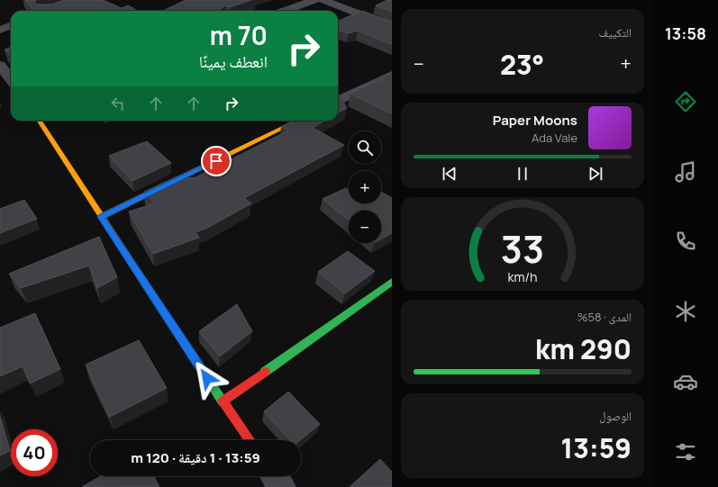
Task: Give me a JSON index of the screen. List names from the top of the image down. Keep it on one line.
{"page":{"tabs":"13:58","tile":["التكييف",["المدى · 58%","290 km"],["الوصول","13:59"]],"turn":["70 m","انعطف يمينًا"],"heat":["−","23°","+"],"song":["Paper Moons","Ada Vale"],"map_buttons":["+","−"],"limit":"40","trip":"13:59 · 1 دقيقة · 120 m","gauge":["33","km/h"]}}
